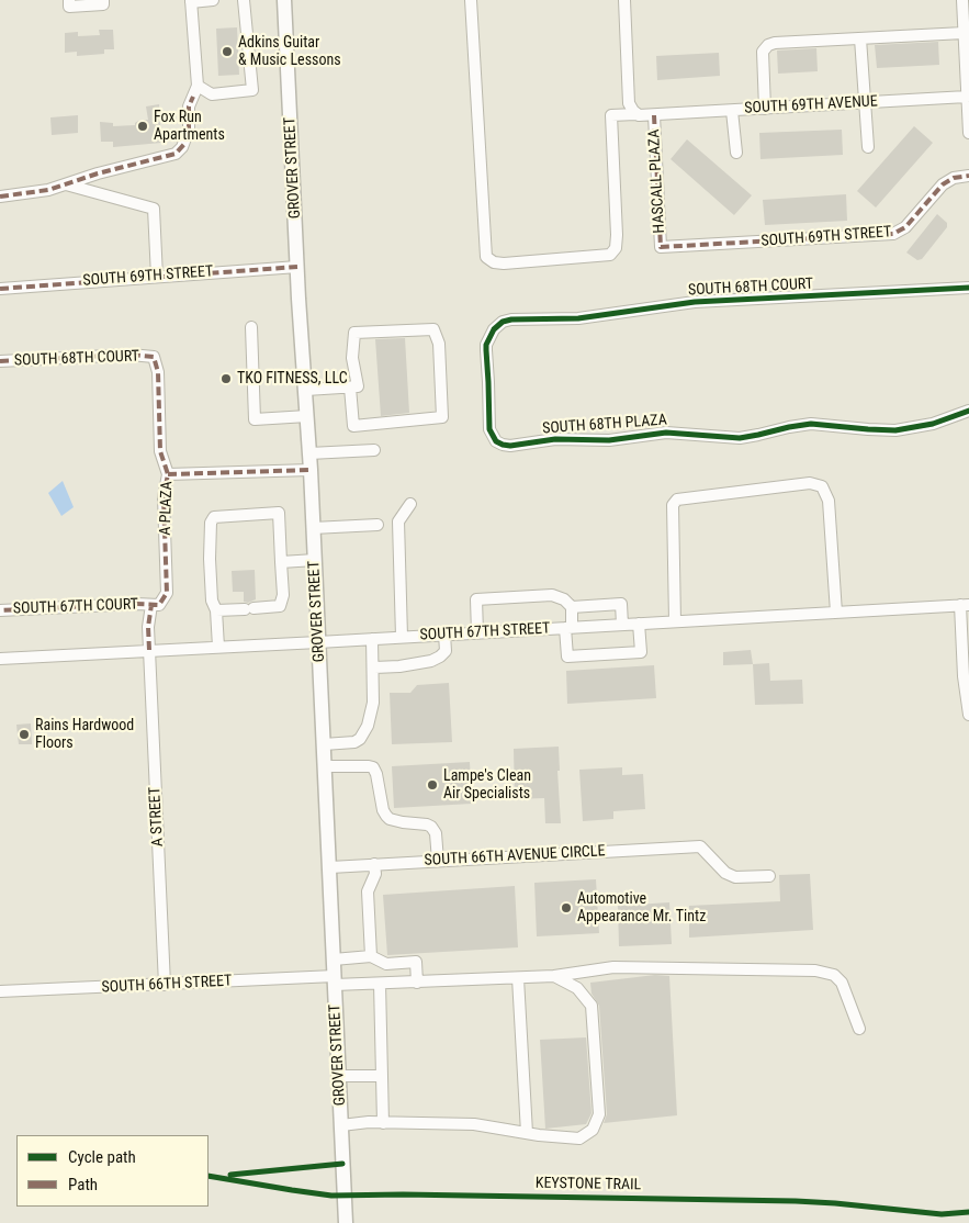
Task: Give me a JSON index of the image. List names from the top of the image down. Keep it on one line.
{"streets":{"main road":["GROVER STREET"],"street":["SOUTH 69TH AVENUE","HASCALL PLAZA","SOUTH 69TH STREET","SOUTH 68TH COURT","SOUTH 68TH PLAZA","A PLAZA","SOUTH 67TH COURT","SOUTH 67TH STREET","A STREET","SOUTH 66TH AVENUE CIRCLE","SOUTH 66TH STREET"],"cycle path":["KEYSTONE TRAIL"]},"crossings":[["SOUTH 69TH AVENUE","HASCALL PLAZA"],["GROVER STREET","SOUTH 69TH STREET"],["GROVER STREET","SOUTH 67TH STREET"],["GROVER STREET","SOUTH 66TH AVENUE CIRCLE"],["GROVER STREET","SOUTH 66TH STREET"],["HASCALL PLAZA","SOUTH 69TH STREET"],["SOUTH 68TH COURT","SOUTH 68TH PLAZA"],["SOUTH 68TH COURT","A PLAZA"],["A PLAZA","SOUTH 67TH COURT"],["SOUTH 67TH STREET","A STREET"],["A STREET","SOUTH 66TH STREET"]],"places":["Adkins Guitar & Music Lessons","Fox Run Apartments","TKO FITNESS, LLC","Rains Hardwood Floors","Lampe's Clean Air Specialists","Automotive Appearance Mr. Tintz"],"legend":["Cycle path","Path"]}
